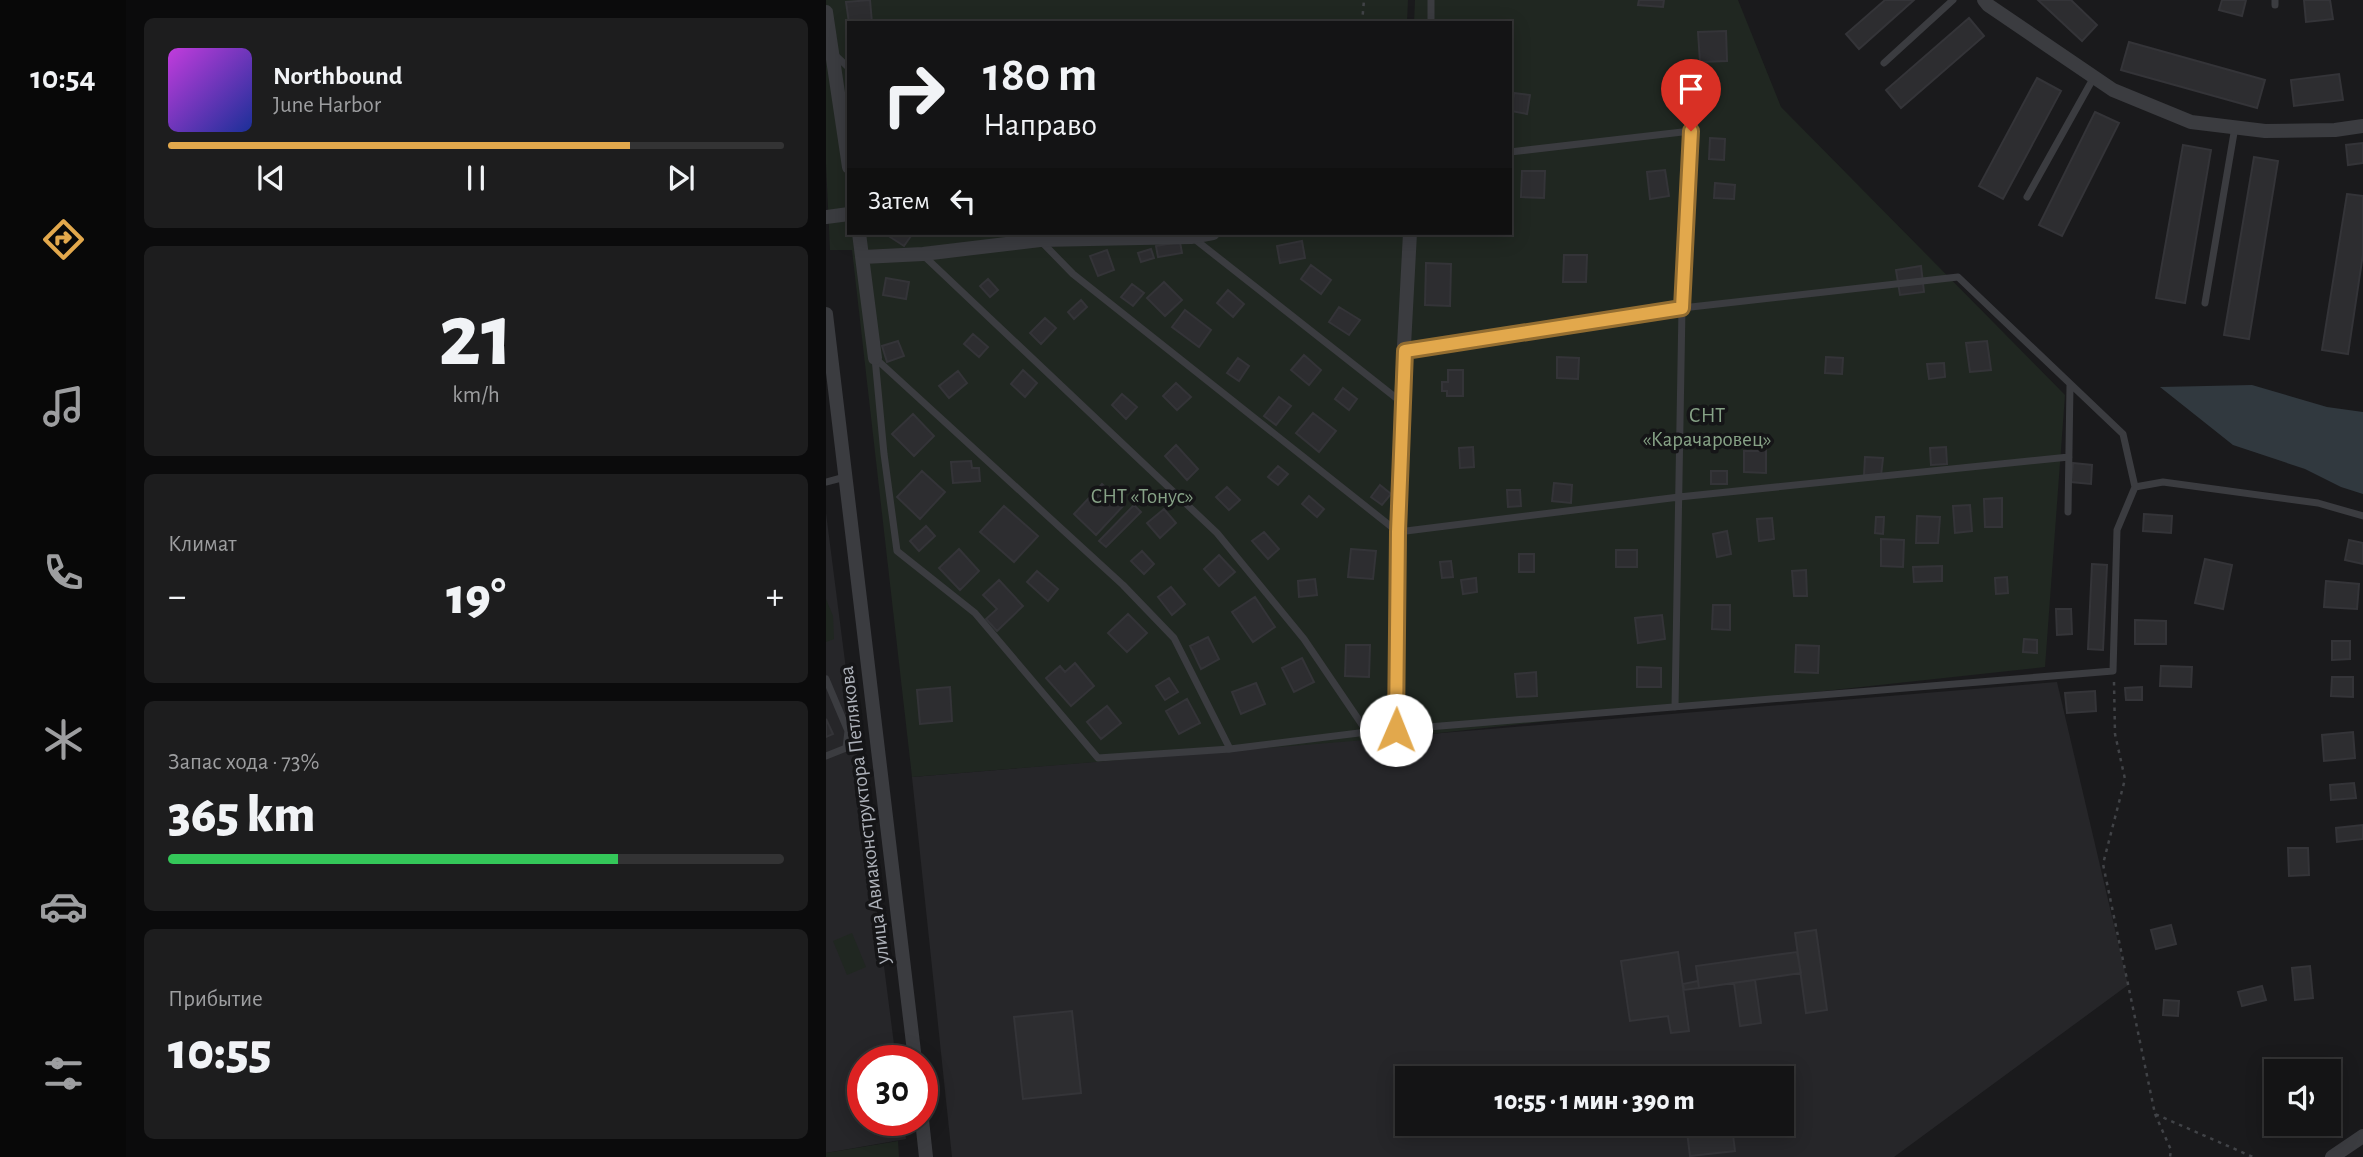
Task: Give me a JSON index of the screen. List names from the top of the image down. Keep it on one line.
{"streets":{"street":["улица Авиаконструктора Петлякова"]},"parks":["СНТ «Карачаровец»","СНТ «Тонус»"],"page":{"tabs":"10:54","turn":["180 m","Направо"],"song":["Northbound","June Harbor"],"then":"Затем","tile":[["21","km/h"],"Климат",["Запас хода · 73%","365 km"],["Прибытие","10:55"]],"heat":["−","19°","+"],"limit":"30","trip":"10:55 · 1 мин · 390 m"}}
